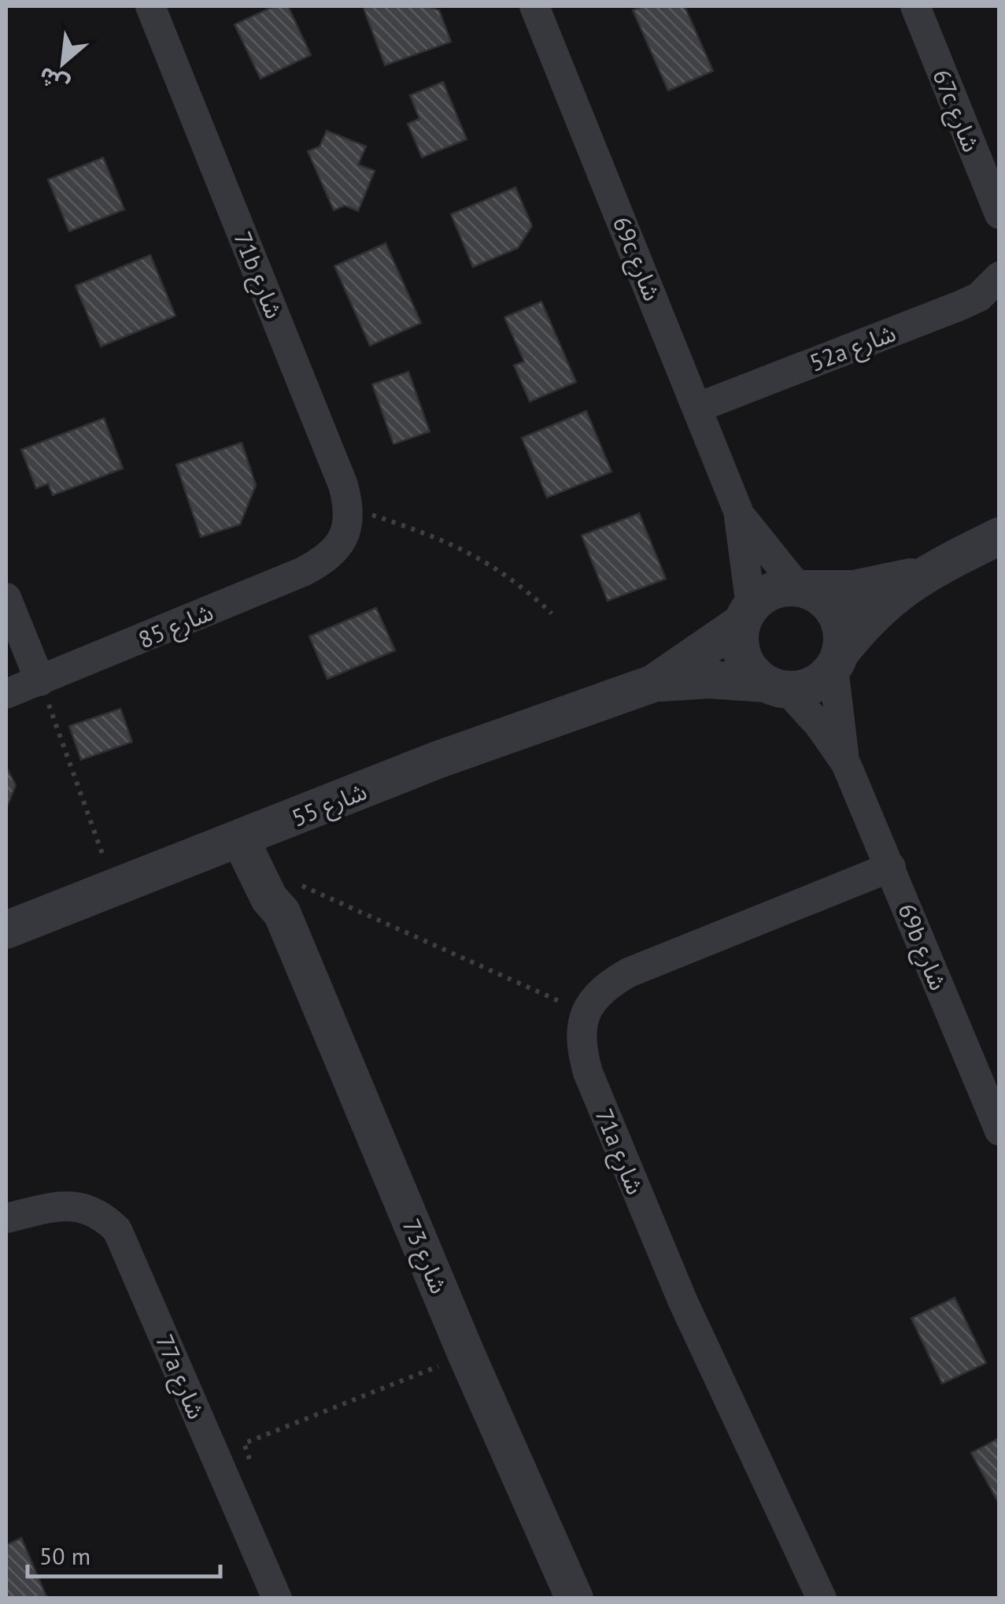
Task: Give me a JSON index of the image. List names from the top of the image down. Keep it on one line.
{"streets":{"street":["67c شارع","69c شارع","71b شارع","52a شارع","شارع 85","شارع 55","69b شارع","71a شارع","شارع 73","77a شارع"]},"crossings":[["69c شارع","52a شارع"],["69c شارع","شارع 55"],["69c شارع","69b شارع"],["71b شارع","شارع 85"],["شارع 55","69b شارع"],["شارع 55","شارع 73"]],"scale_bar":"50 m","north":"bottom left"}
